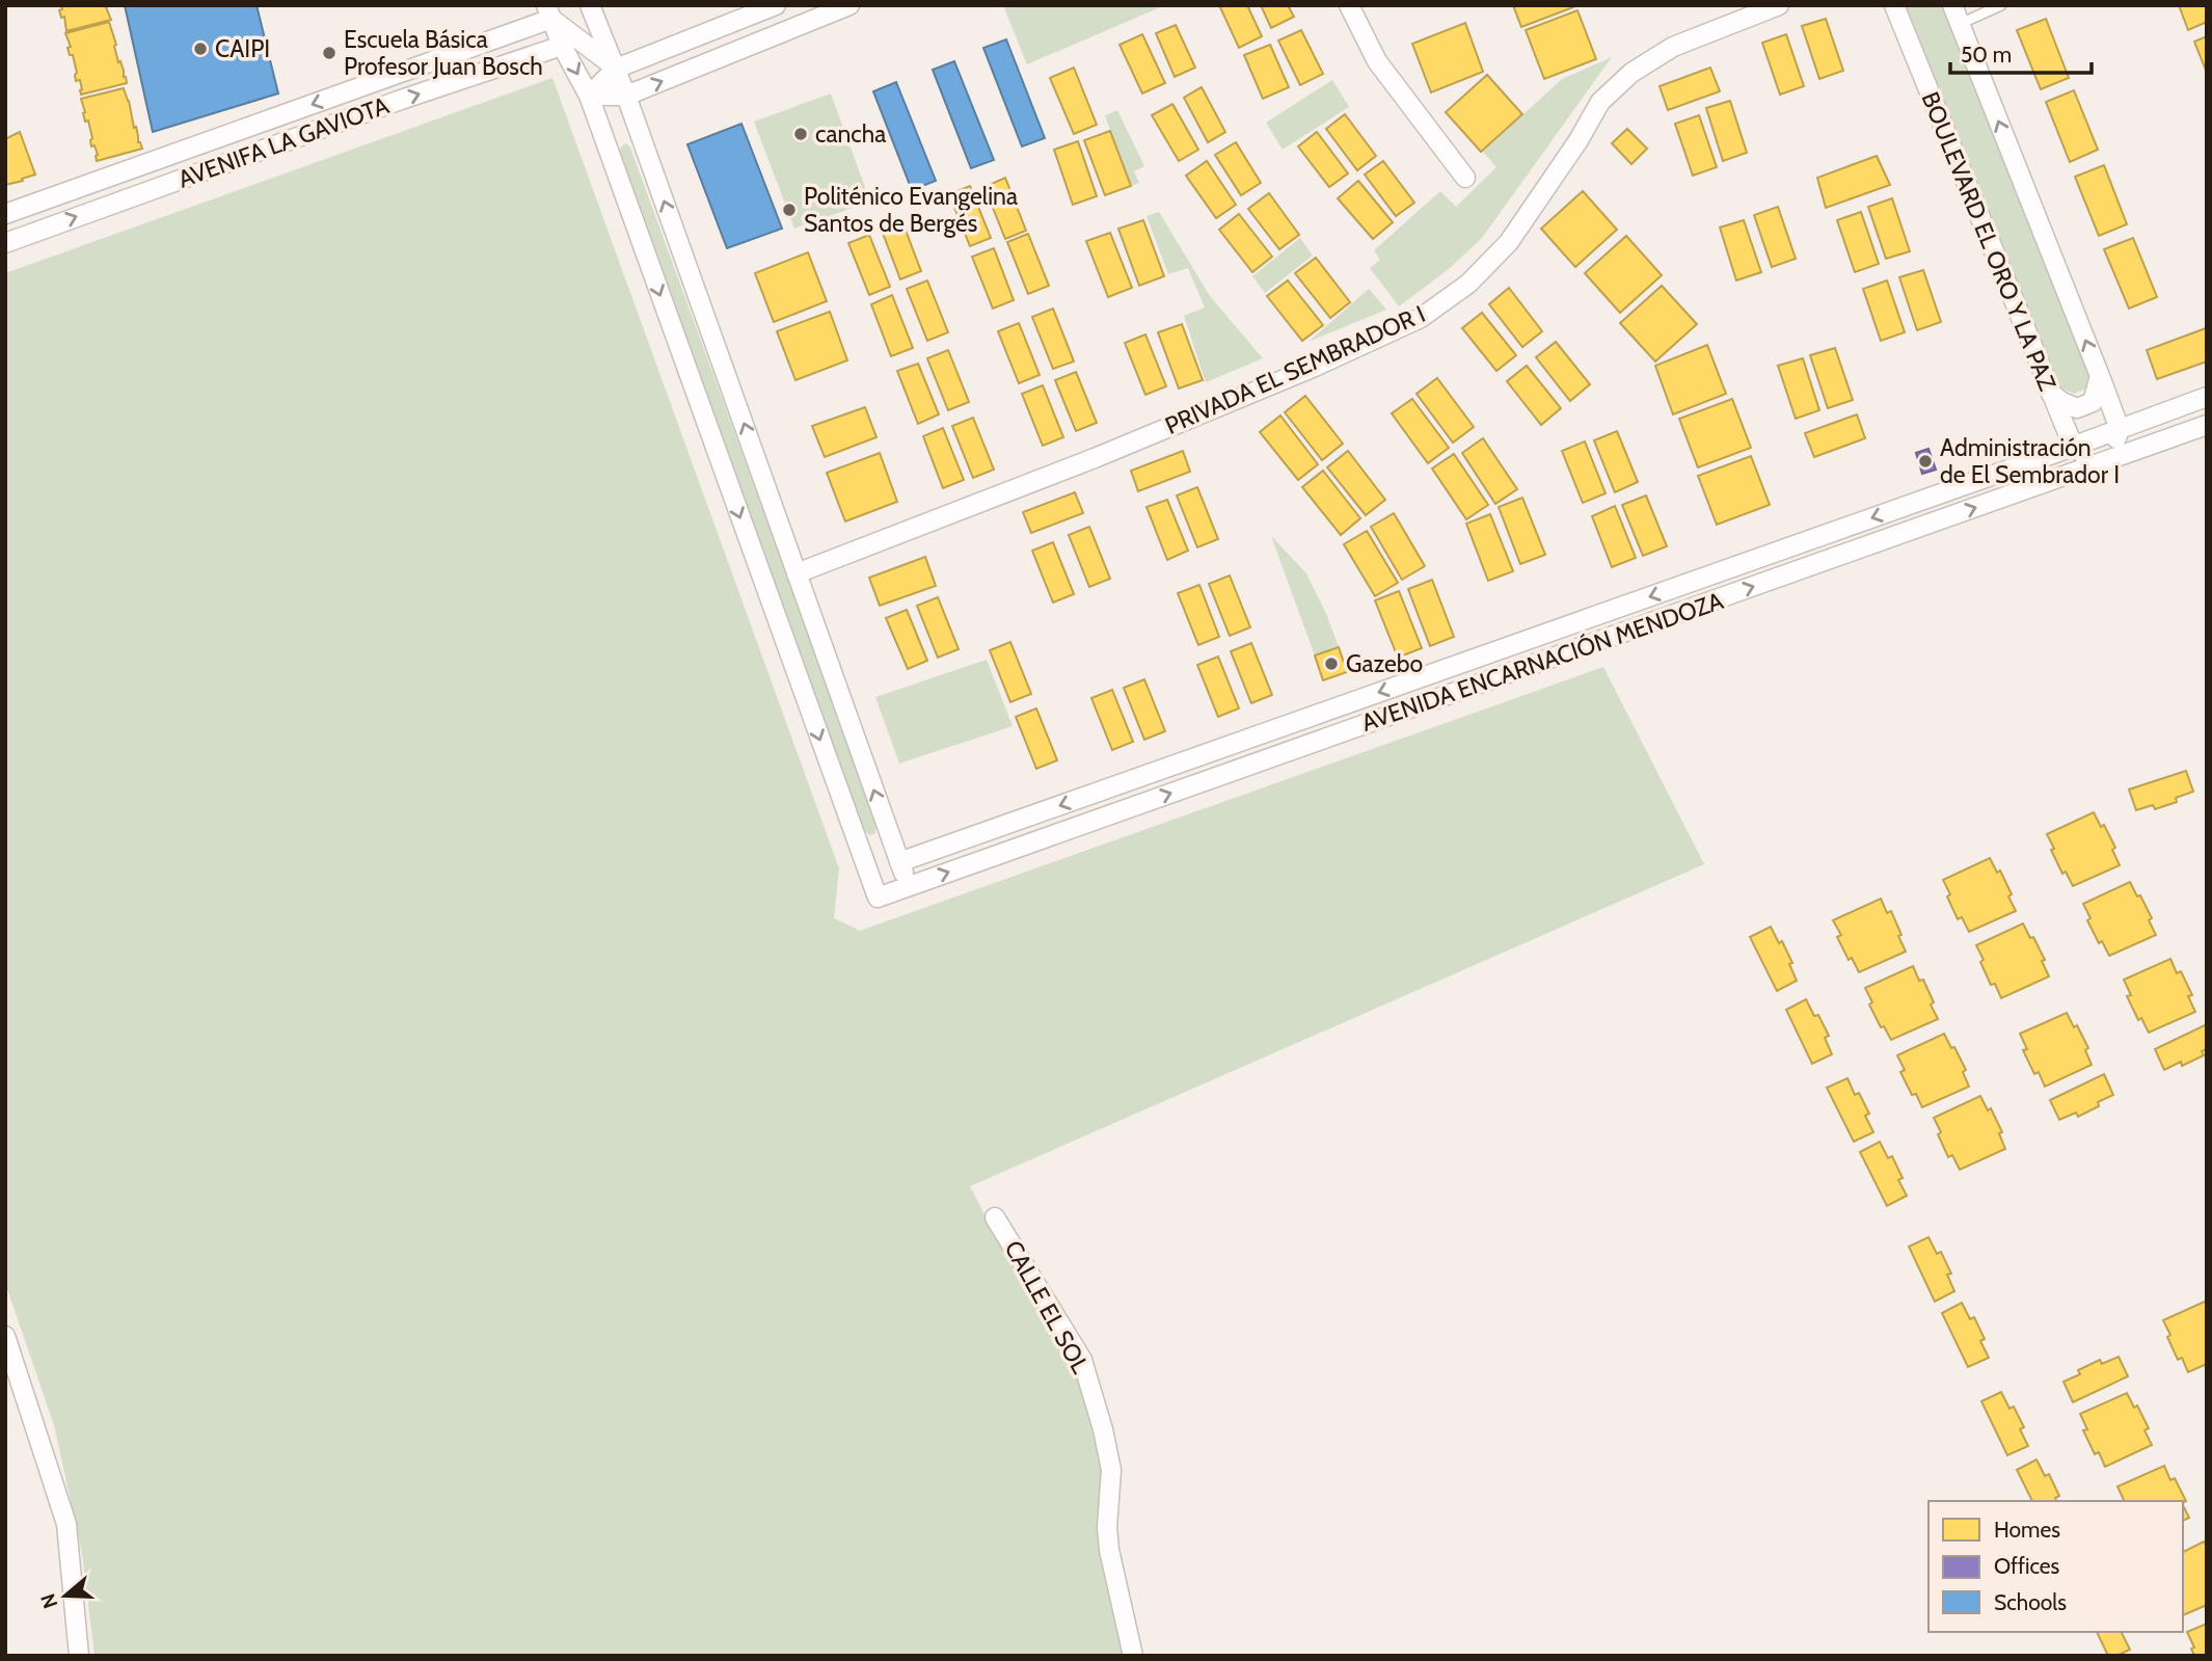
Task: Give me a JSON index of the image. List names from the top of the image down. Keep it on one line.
{"streets":{"street":["AVENIFA LA GAVIOTA","BOULEVARD EL ORO Y LA PAZ","PRIVADA EL SEMBRADOR I","AVENIDA ENCARNACIÓN MENDOZA","CALLE EL SOL"]},"crossings":[["BOULEVARD EL ORO Y LA PAZ","AVENIDA ENCARNACIÓN MENDOZA"]],"places":["CAIPI","Escuela Básica Profesor Juan Bosch","cancha","Politénico Evangelina Santos de Bergés","Administración de El Sembrador I","Gazebo"],"legend":["Homes","Offices","Schools"],"scale_bar":"50 m","north":"left"}
